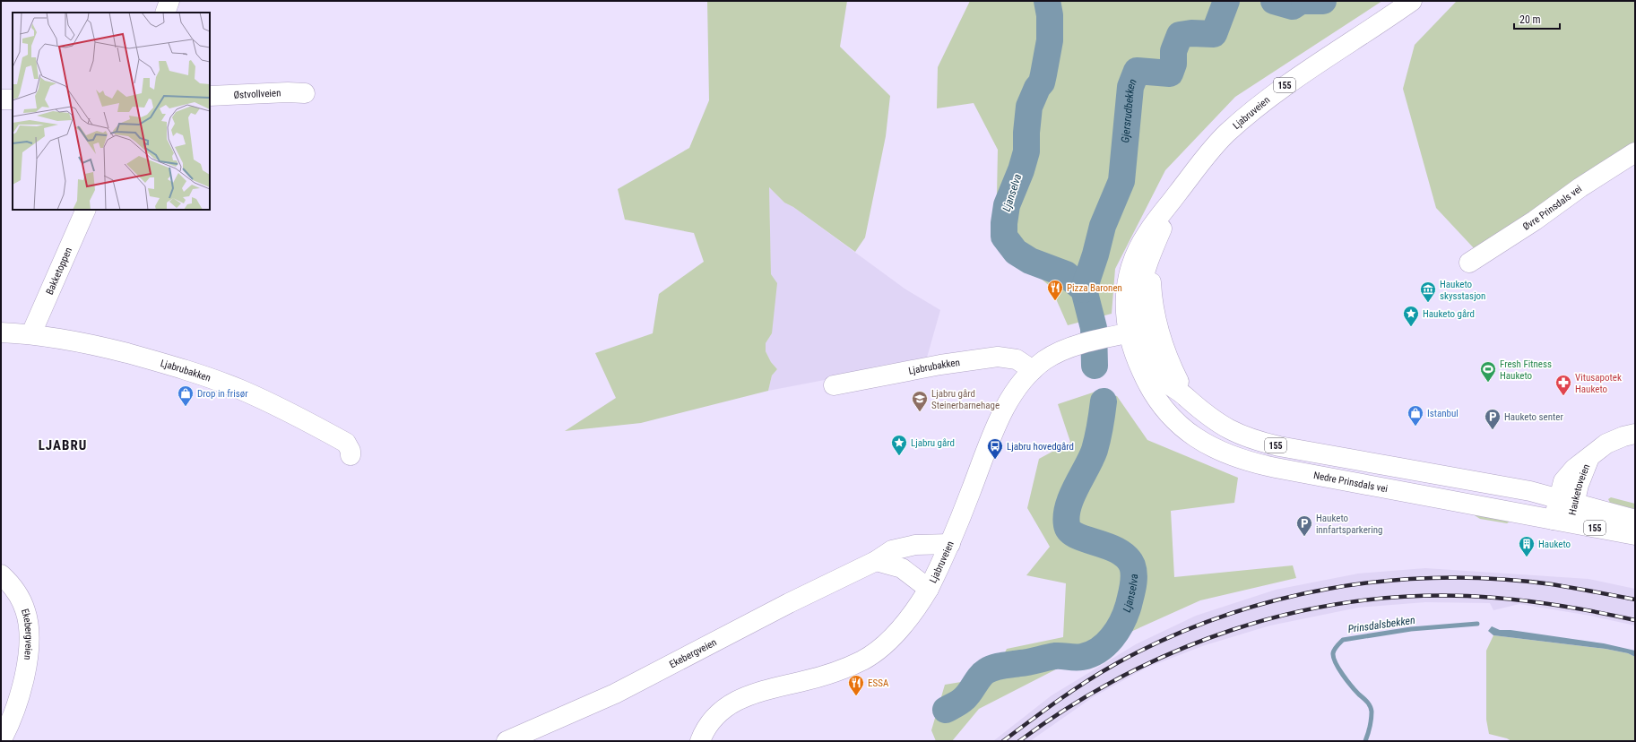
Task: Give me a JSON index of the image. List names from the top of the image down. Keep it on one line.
{"streets":{"main road":["155","Østvollveien","Ljabruveien","Øvre Prinsdals vei","Bakketoppen","Ljabrubakken","Nedre Prinsdals vei","Hauketoveien","Ekebergveien"]},"crossings":[["155","Ljabruveien"],["155","Nedre Prinsdals vei"],["155","Hauketoveien"],["Ljabruveien","Ljabrubakken"],["Ljabruveien","Nedre Prinsdals vei"],["Ljabruveien","Ekebergveien"],["Bakketoppen","Ljabrubakken"],["Nedre Prinsdals vei","Hauketoveien"]],"districts":["LJABRU"],"water":["Gjersrudbekken","Ljanselva","Prinsdalsbekken"],"places":{"restaurant":["Pizza Baronen","ESSA"],"museum":["Hauketo skysstasjon"],"place":["Hauketo gård","Ljabru gård"],"sports":["Fresh Fitness Hauketo"],"pharmacy":["Vitusapotek Hauketo"],"shop":["Drop in frisør","Istanbul"],"school or university":["Ljabru gård Steinerbarnehage"],"parking":["Hauketo senter","Hauketo innfartsparkering"],"bus stop":["Ljabru hovedgård"],"building":["Hauketo"]},"scale_bar":"20 m"}
